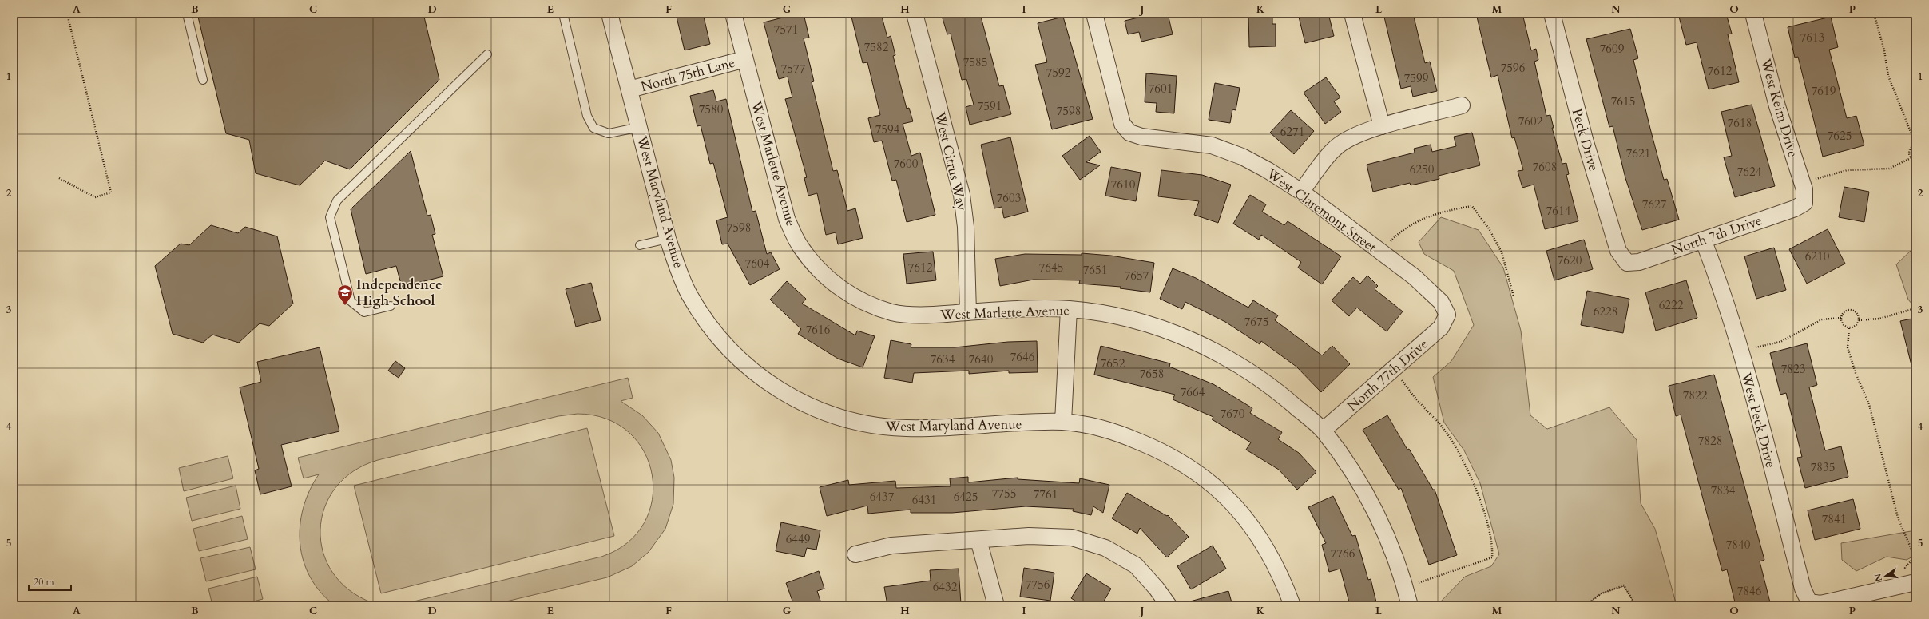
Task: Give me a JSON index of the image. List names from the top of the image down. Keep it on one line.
{"streets":{"street":["North 75th Lane","West Keim Drive","Peck Drive","West Citrus Way","West Marlette Avenue","West Maryland Avenue","West Claremont Street","North 7th Drive","North 77th Drive","West Peck Drive"]},"crossings":[["North 75th Lane","West Marlette Avenue"],["North 75th Lane","West Maryland Avenue"],["West Keim Drive","North 7th Drive"],["Peck Drive","North 7th Drive"],["West Citrus Way","West Marlette Avenue"],["West Marlette Avenue","North 77th Drive"],["West Claremont Street","North 77th Drive"],["North 7th Drive","West Peck Drive"]],"places":{"school or university":["Independence High School"]},"house_numbers":["7571","7613","7582","7609","7585","7596","7577","7612","7592","7599","7601","7619","7615","7591","7580","7598","7602","7618","7594","6271","7625","7621","7600","7608","6250","7624","7610","7603","7627","7614","7598","6210","7620","7604","7612","7645","7651","7657","6222","6228","7675","7616","7646","7634","7640","7652","7823","7658","7664","7822","7670","7828","7835","7834","7755","7761","6437","6425","6431","7841","6449","7840","7766","7756","6432","7846"],"scale_bar":"20 m","north":"left","grid":{"columns":["A","B","C","D","E","F","G","H","I","J","K","L","M","N","O","P"],"rows":["1","2","3","4","5"]}}
